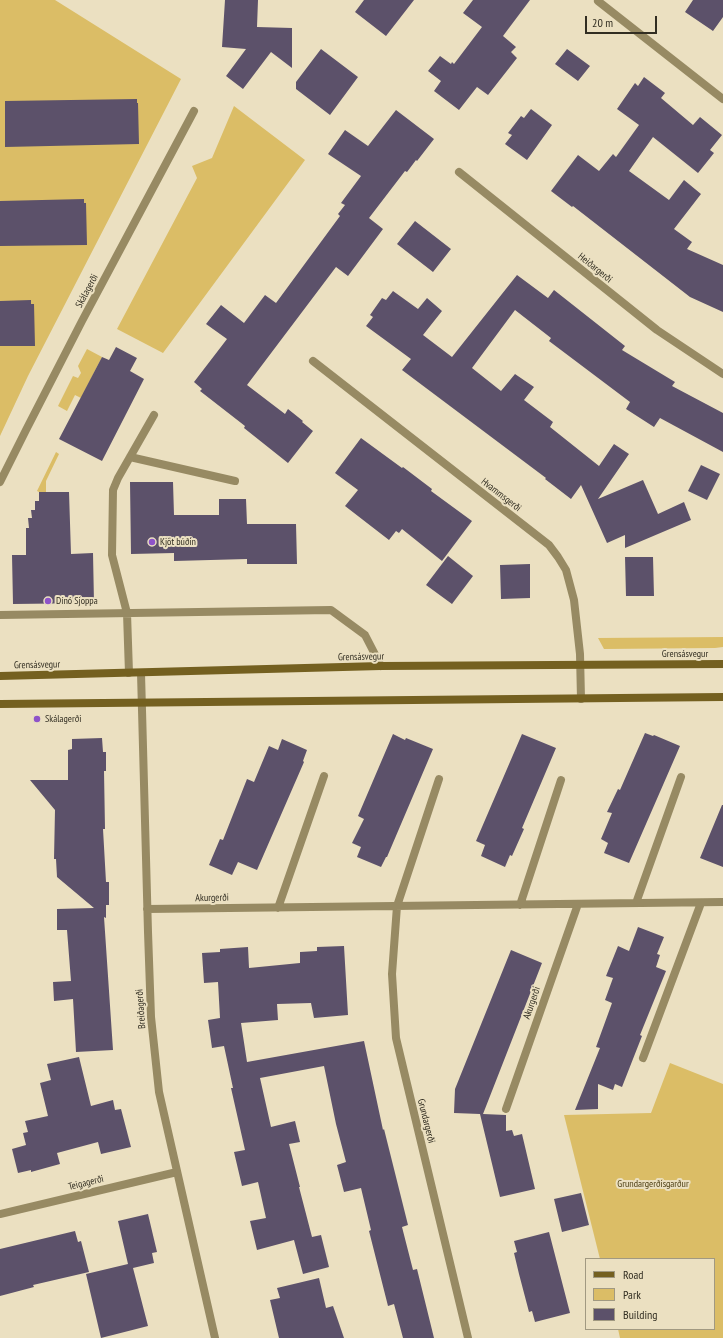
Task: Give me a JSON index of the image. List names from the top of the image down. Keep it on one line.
{"streets":{"main road":["Grensásvegur"],"street":["Heiðargerði","Skálagerði","Hvammsgerði","Akurgerði","Breiðagerði","Grundargerði","Teigagerði"]},"crossings":[["Hvammsgerði","Grensásvegur"],["Grensásvegur","Breiðagerði"],["Akurgerði","Breiðagerði"],["Akurgerði","Grundargerði"],["Breiðagerði","Teigagerði"]],"parks":["Grundargerðisgarður"],"places":["Kjöt búðin","Dínó Sjoppa","Skálagerði"],"legend":["Road","Park","Building"],"scale_bar":"20 m"}
